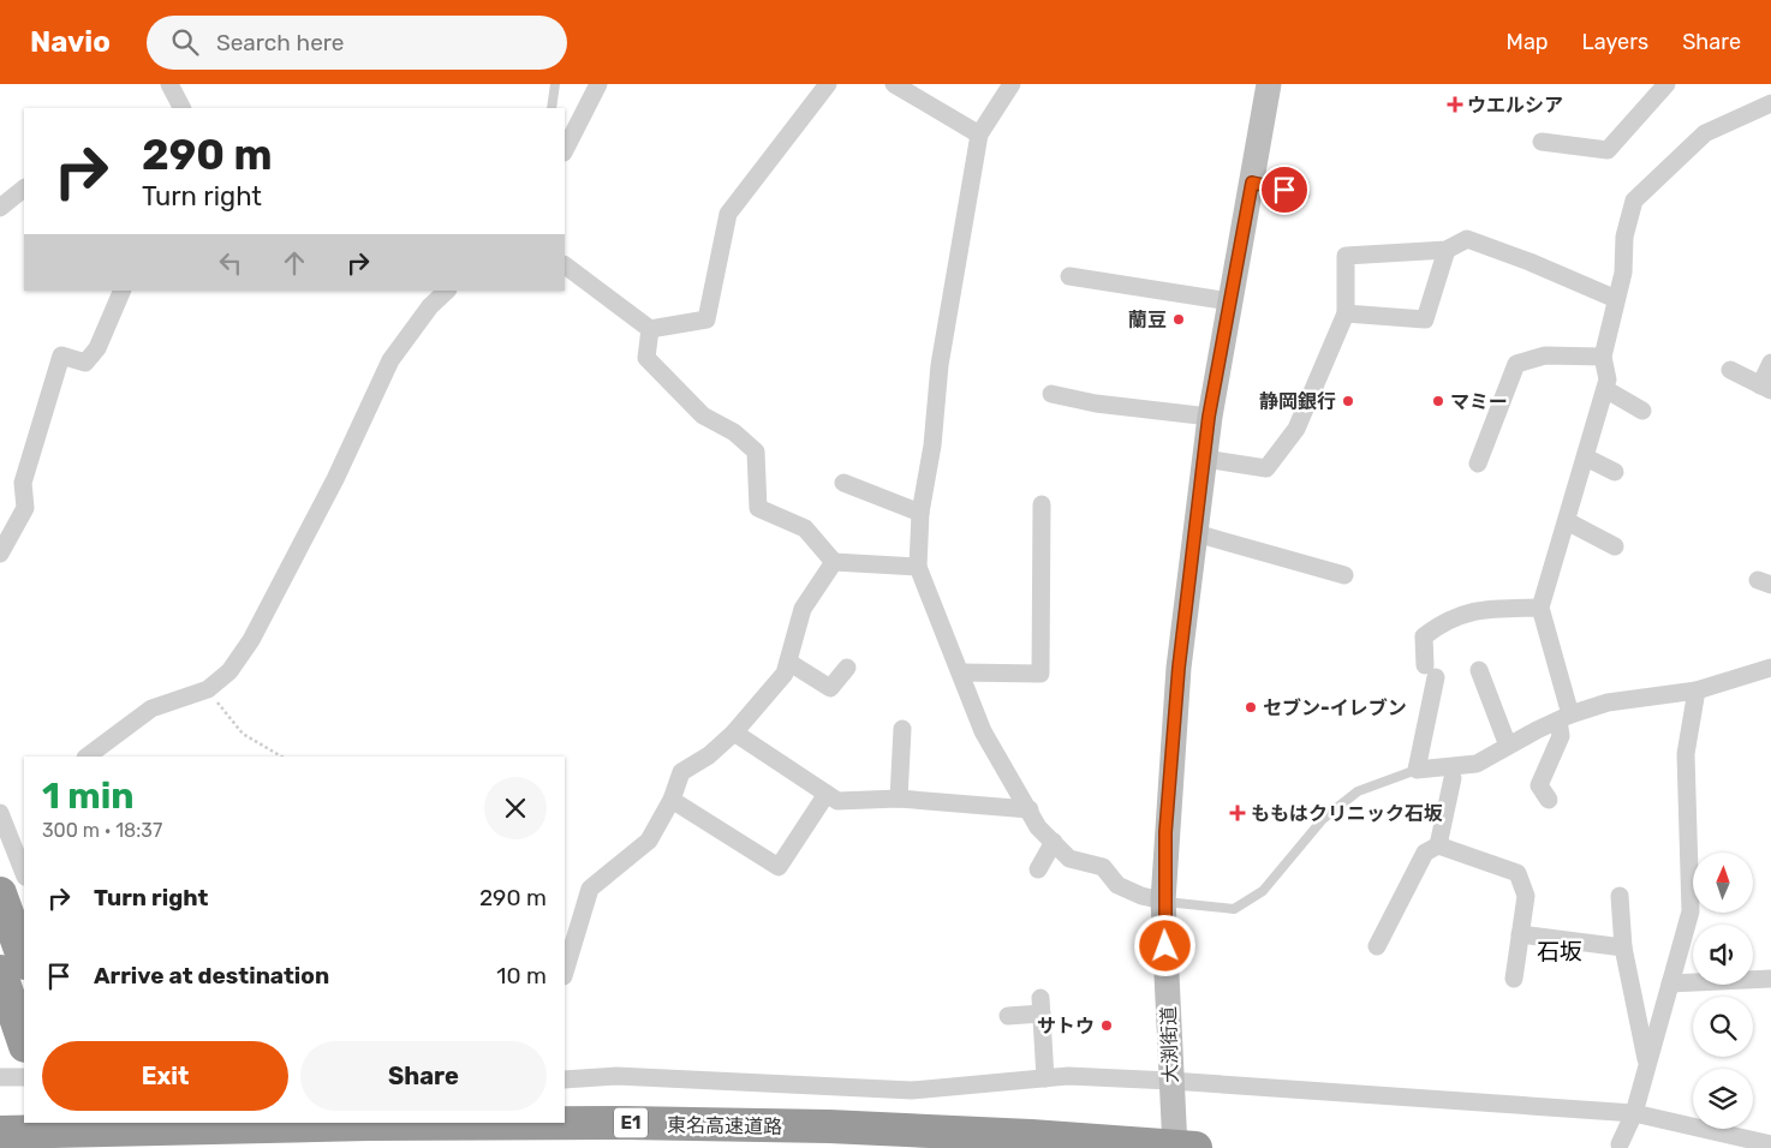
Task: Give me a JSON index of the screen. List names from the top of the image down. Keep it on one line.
{"streets":{"highway":["E1","東名高速道路"],"street":["大渕街道"]},"districts":["石坂"],"places":{"health":["ウエルシア","ももはクリニック石坂"],"other":["蘭豆","静岡銀行","マミー","セブン-イレブン","サトウ"]},"north":"top","page":{"header":"Navio","search":"Search here","nav":["Map","Layers","Share"],"turn":["290 m","Turn right"],"heading":["1 min","300 m · 18:37"],"list":[{"name":"Turn right","value":"290 m"},{"name":"Arrive at destination","value":"10 m"}],"buttons":["Exit","Share"]}}
